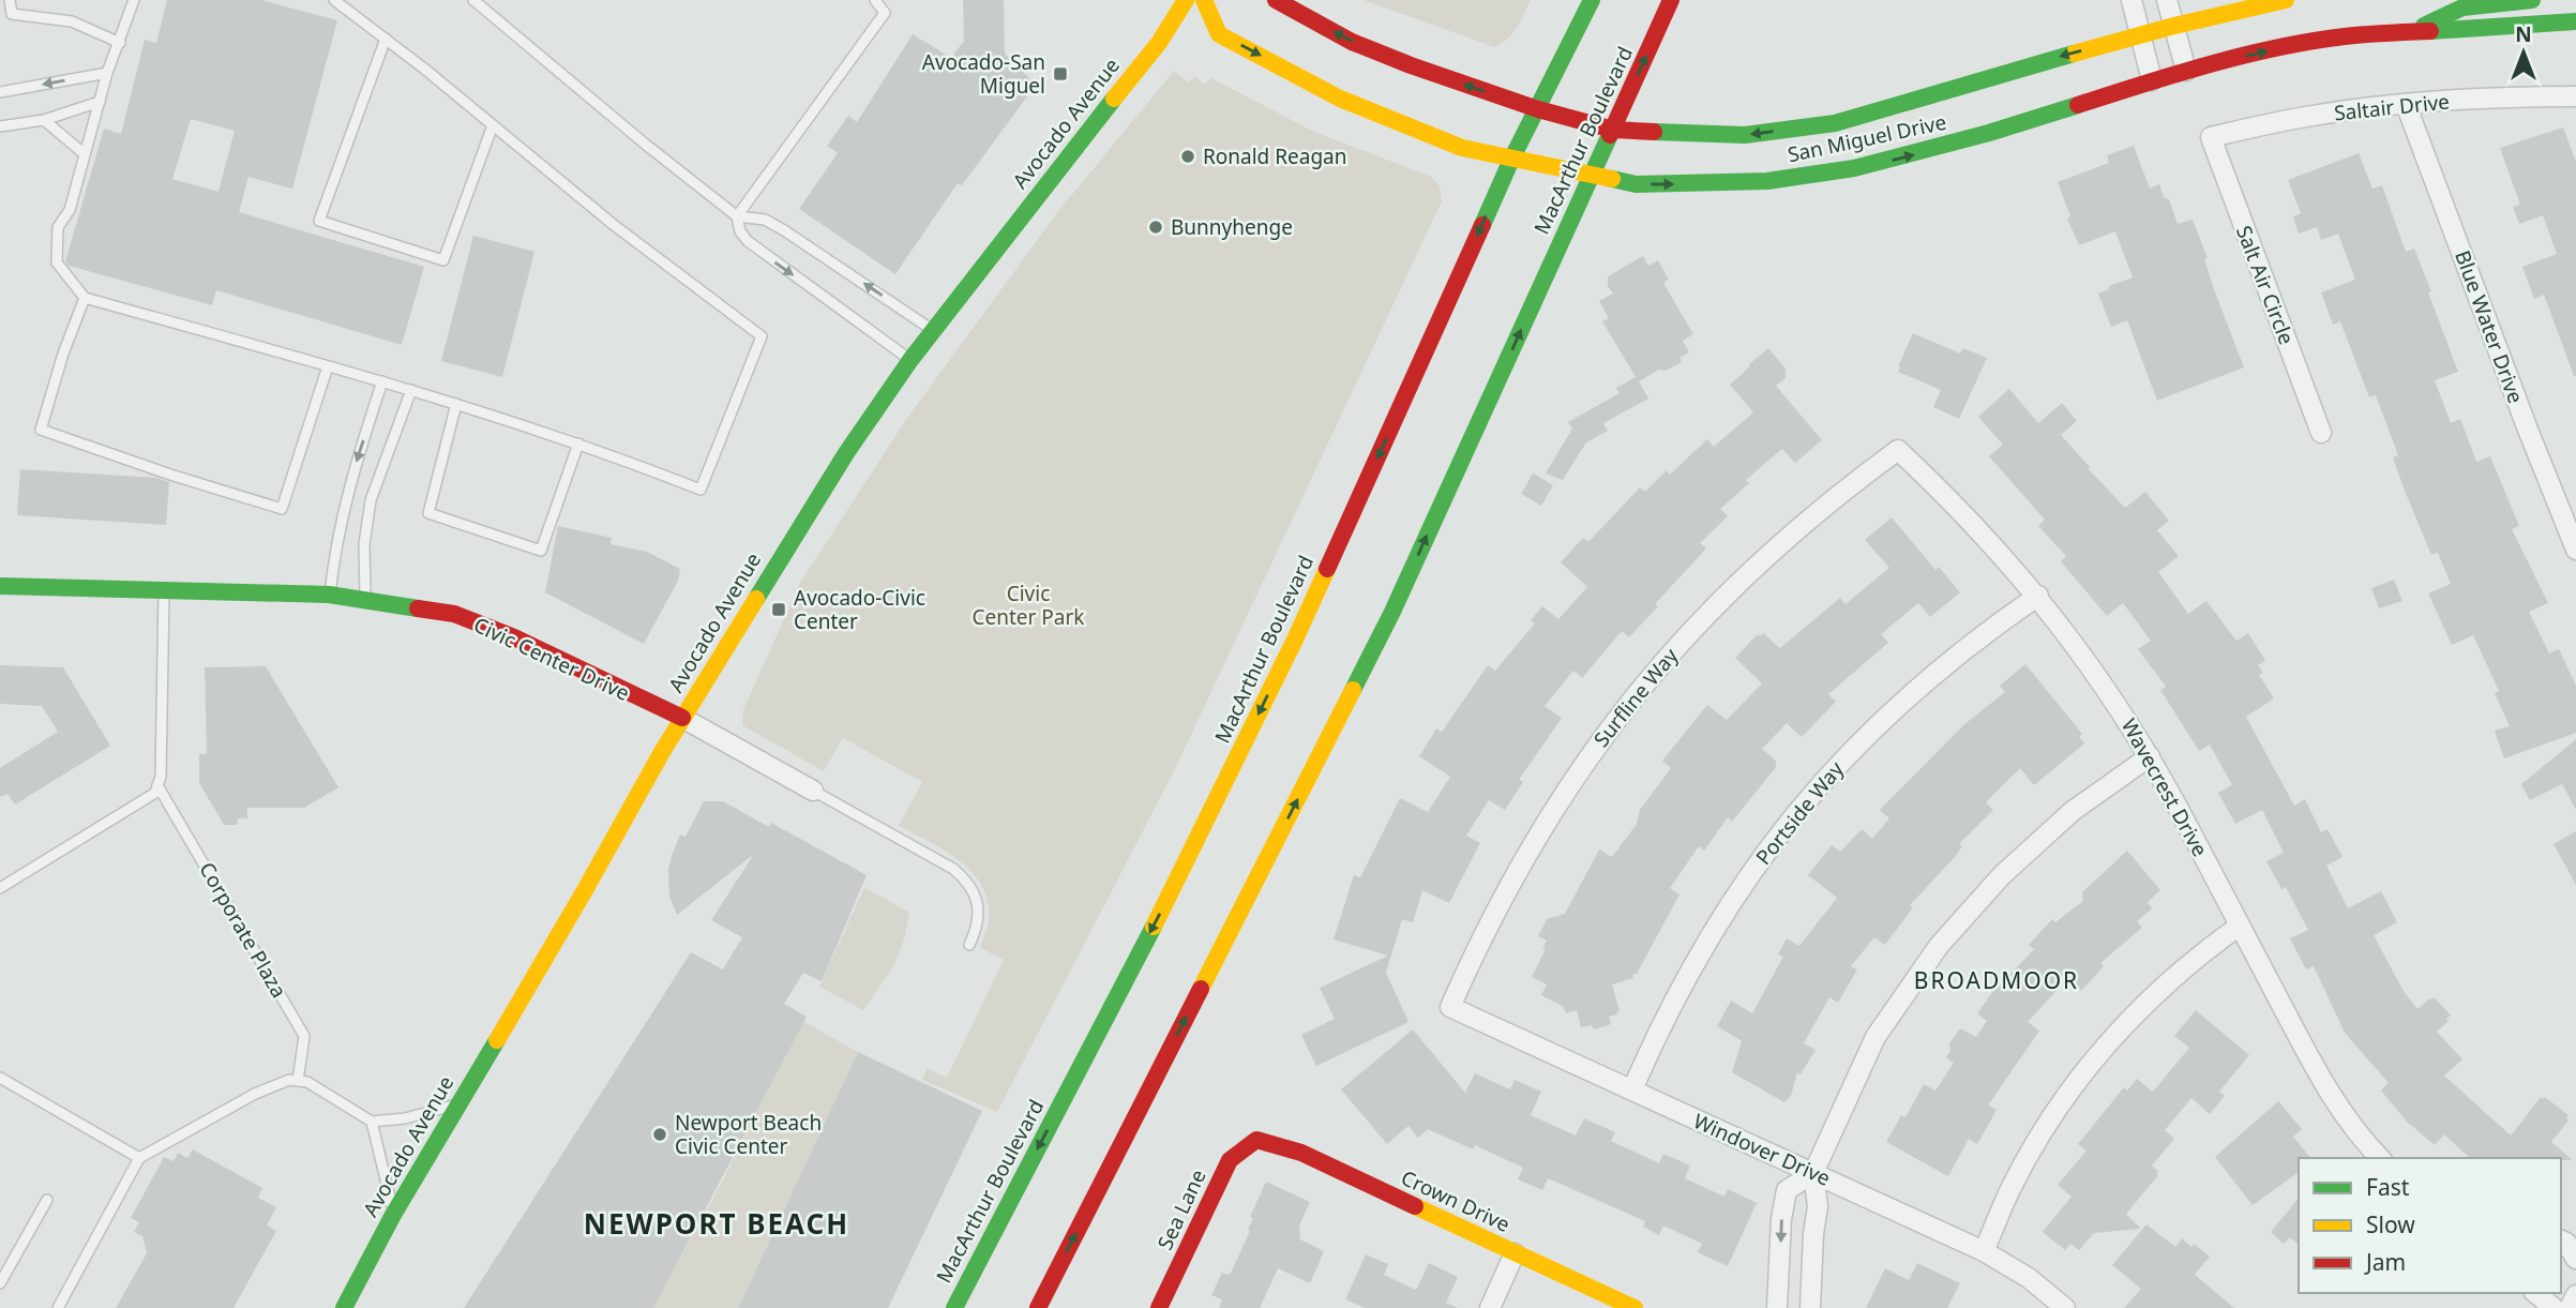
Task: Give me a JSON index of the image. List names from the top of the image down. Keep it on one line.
{"streets":{"main road":["Avocado Avenue","San Miguel Drive","MacArthur Boulevard","Civic Center Drive","Crown Drive","Sea Lane"],"street":["Saltair Drive","Salt Air Circle","Blue Water Drive","Surfline Way","Wavecrest Drive","Portside Way","Windover Drive"],"lane":["Corporate Plaza"]},"crossings":[["Saltair Drive","Salt Air Circle"],["Saltair Drive","Blue Water Drive"],["Avocado Avenue","Civic Center Drive"],["San Miguel Drive","MacArthur Boulevard"],["Surfline Way","Wavecrest Drive"],["Surfline Way","Windover Drive"],["Wavecrest Drive","Portside Way"],["Portside Way","Windover Drive"],["Crown Drive","Sea Lane"]],"districts":["BROADMOOR","NEWPORT BEACH"],"parks":["Civic Center Park"],"places":{"transit":["Avocado-San Miguel","Avocado-Civic Center"],"other":["Ronald Reagan","Bunnyhenge","Newport Beach Civic Center"]},"legend":["Fast","Slow","Jam"],"north":"top"}
